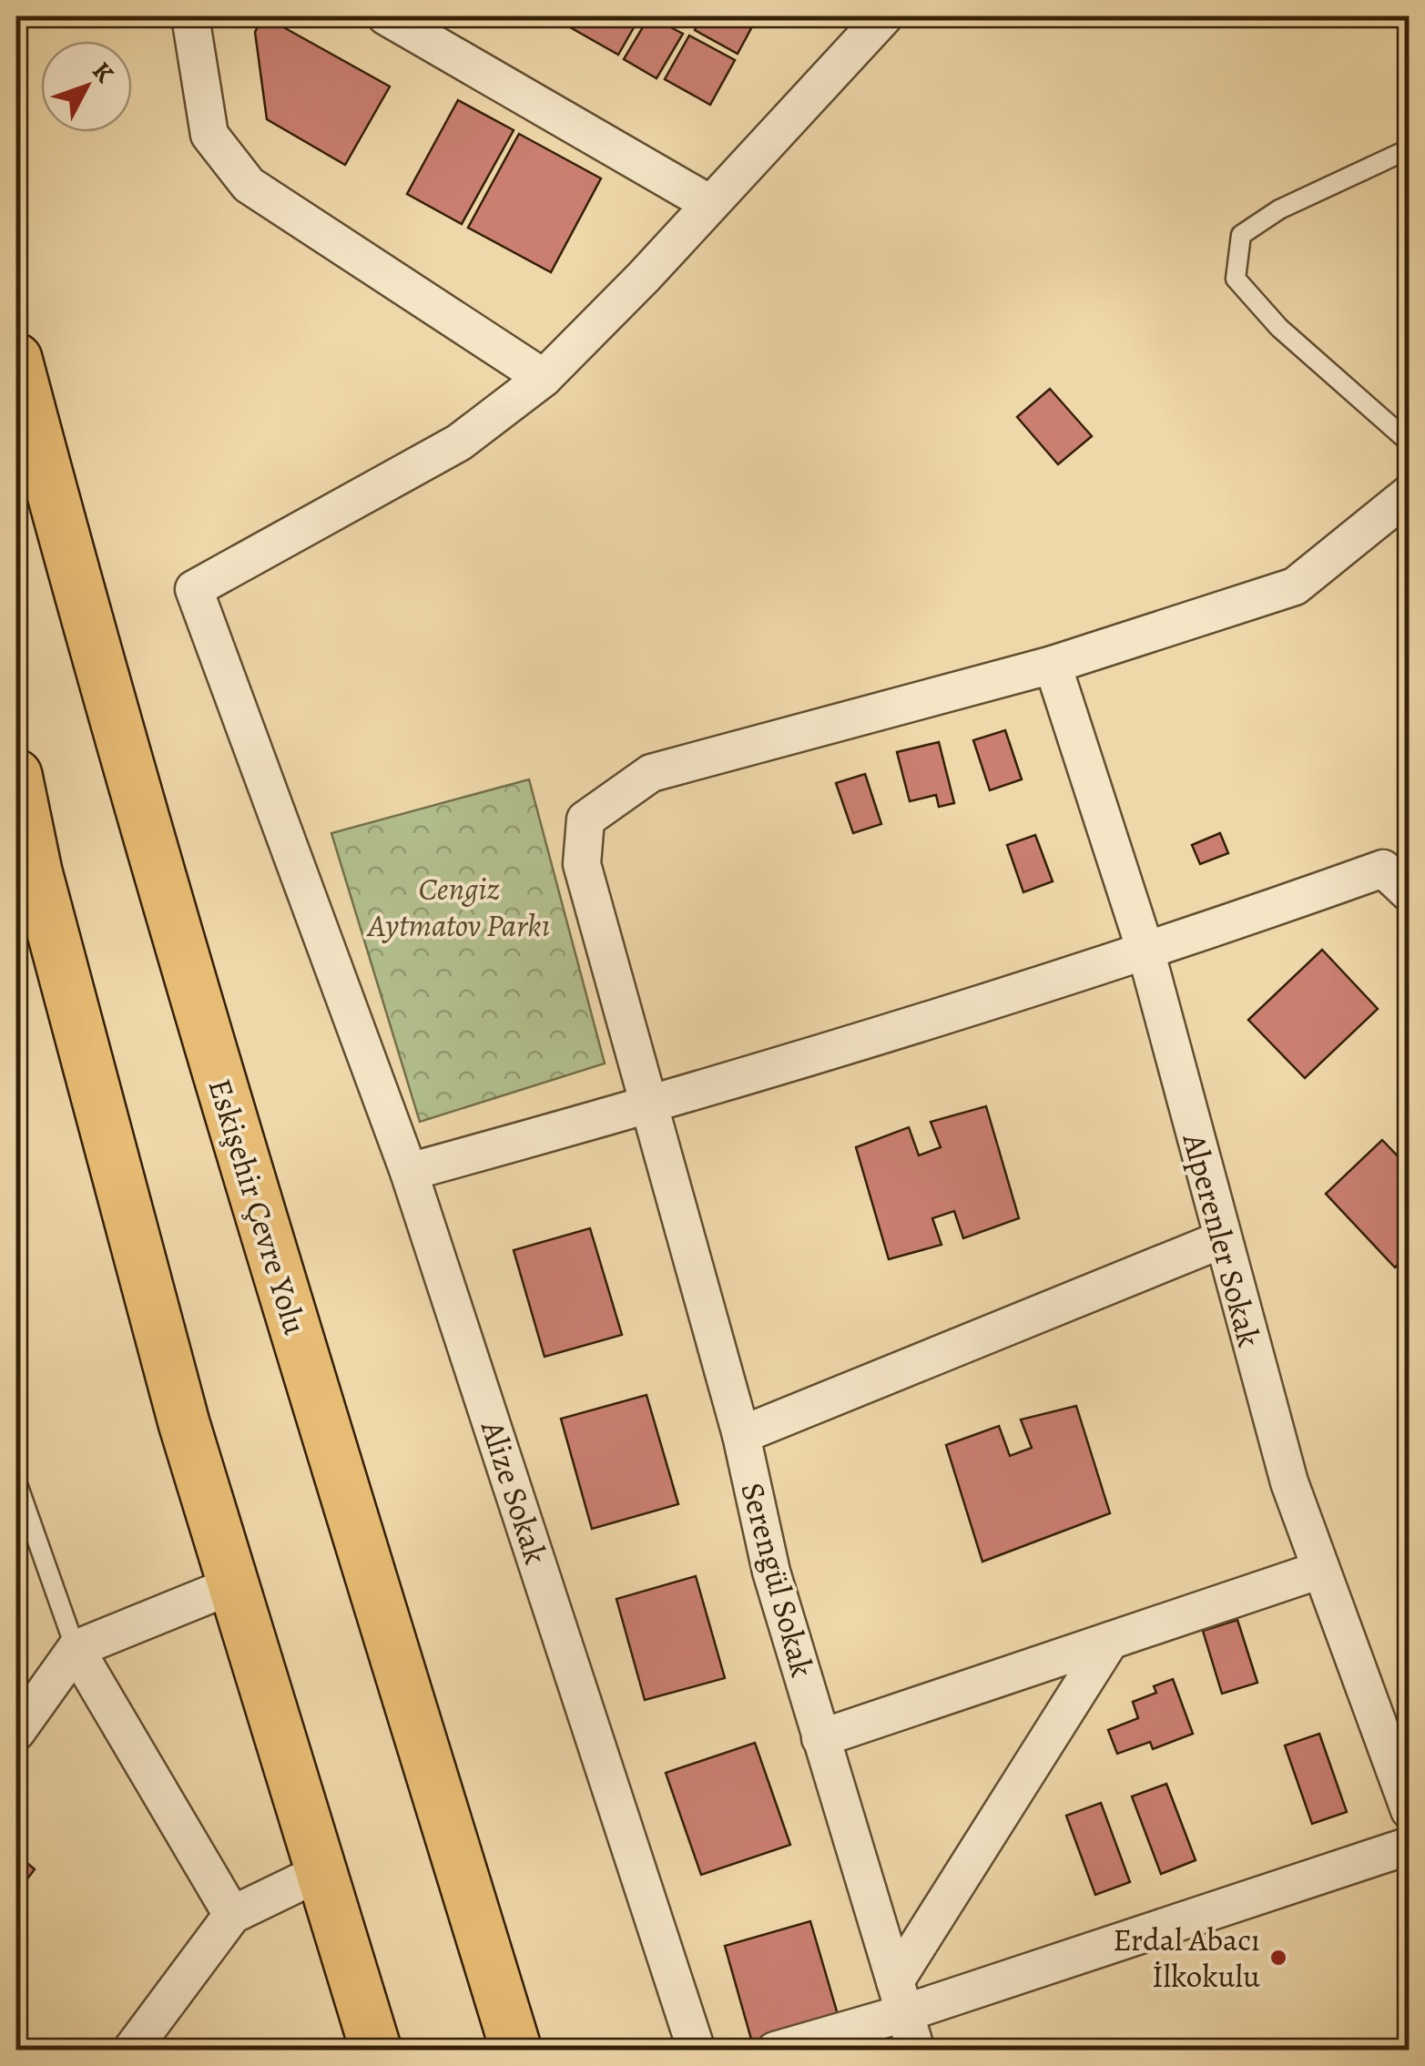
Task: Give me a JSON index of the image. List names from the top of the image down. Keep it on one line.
{"streets":{"highway":["Eskişehir Çevre Yolu"],"street":["Alperenler Sokak","Alize Sokak","Serengül Sokak"]},"crossings":[["Alperenler Sokak","Serengül Sokak"]],"parks":["Cengiz Aytmatov Parkı"],"places":["Erdal Abacı İlkokulu"],"north":"top right"}
